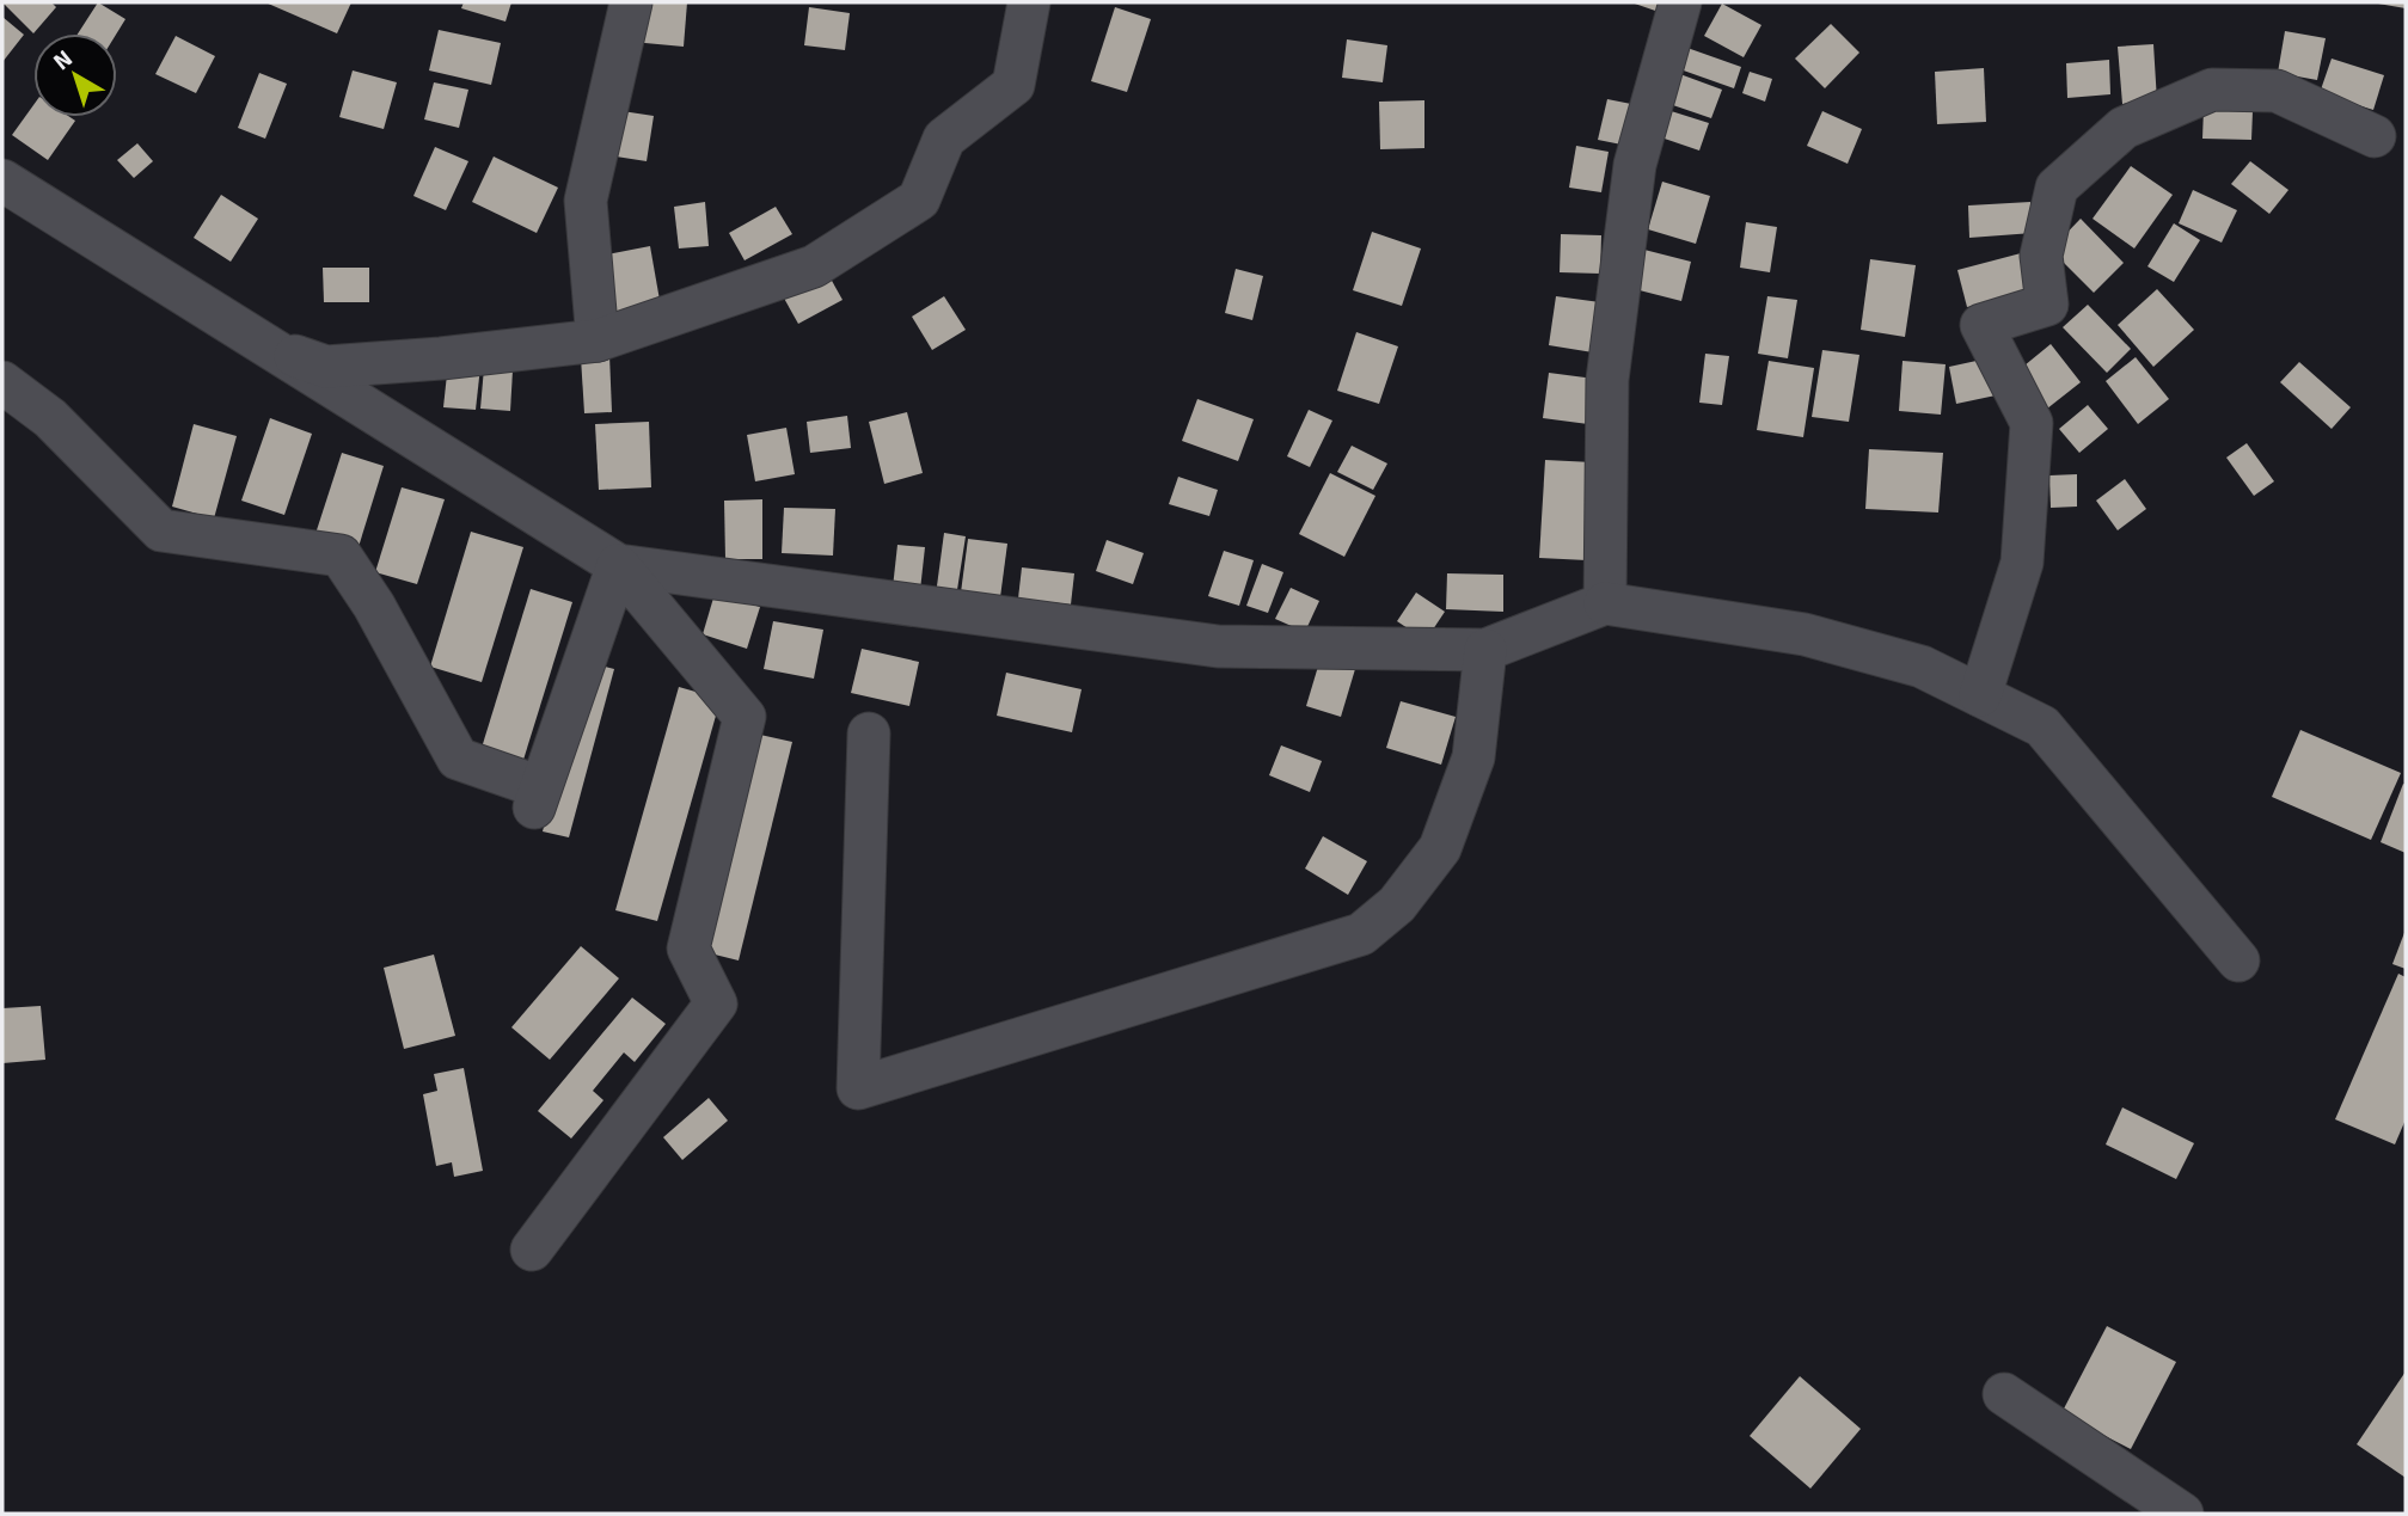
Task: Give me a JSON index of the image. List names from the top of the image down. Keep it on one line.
{"north":"top left"}
